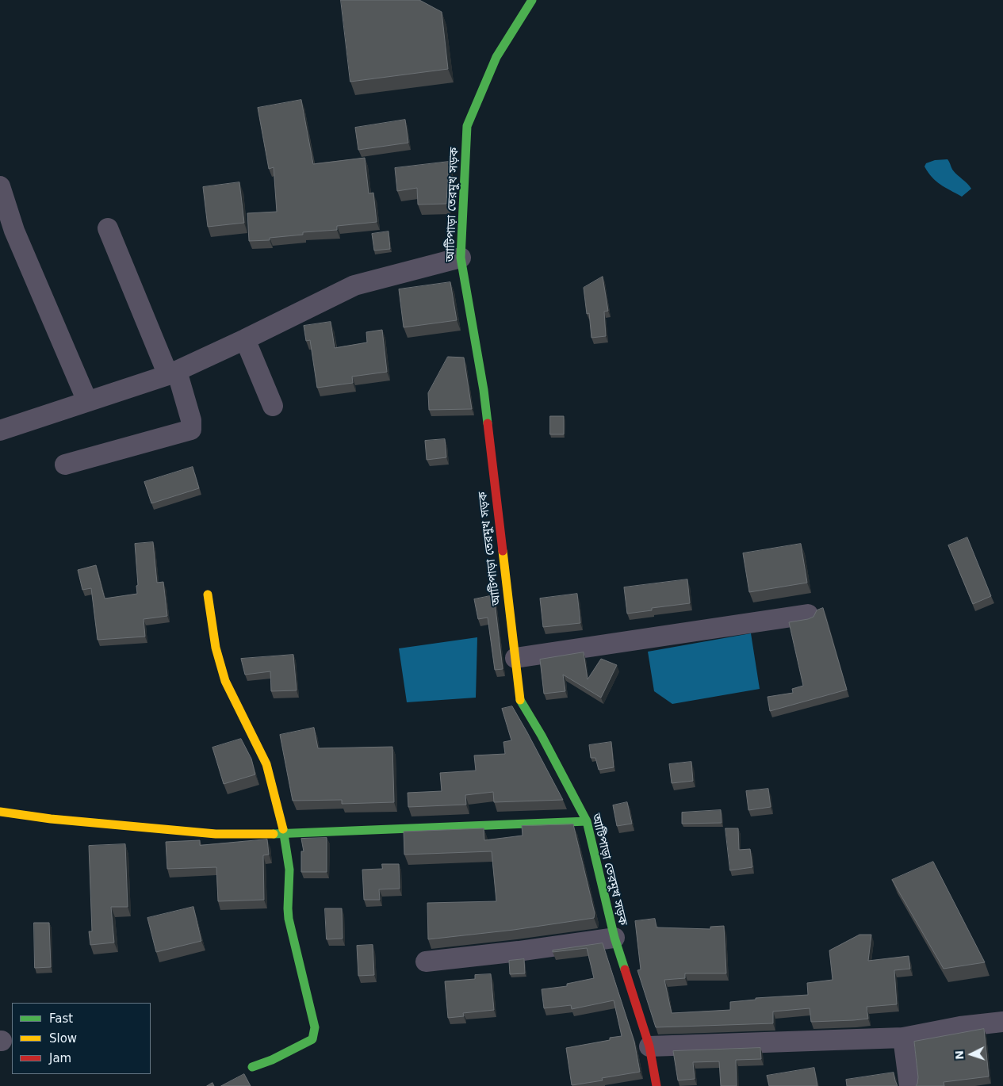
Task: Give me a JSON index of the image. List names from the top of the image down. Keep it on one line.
{"streets":{"main road":["আটিপাড়া তেরমুখ সড়ক"]},"legend":["Fast","Slow","Jam"],"north":"left"}
